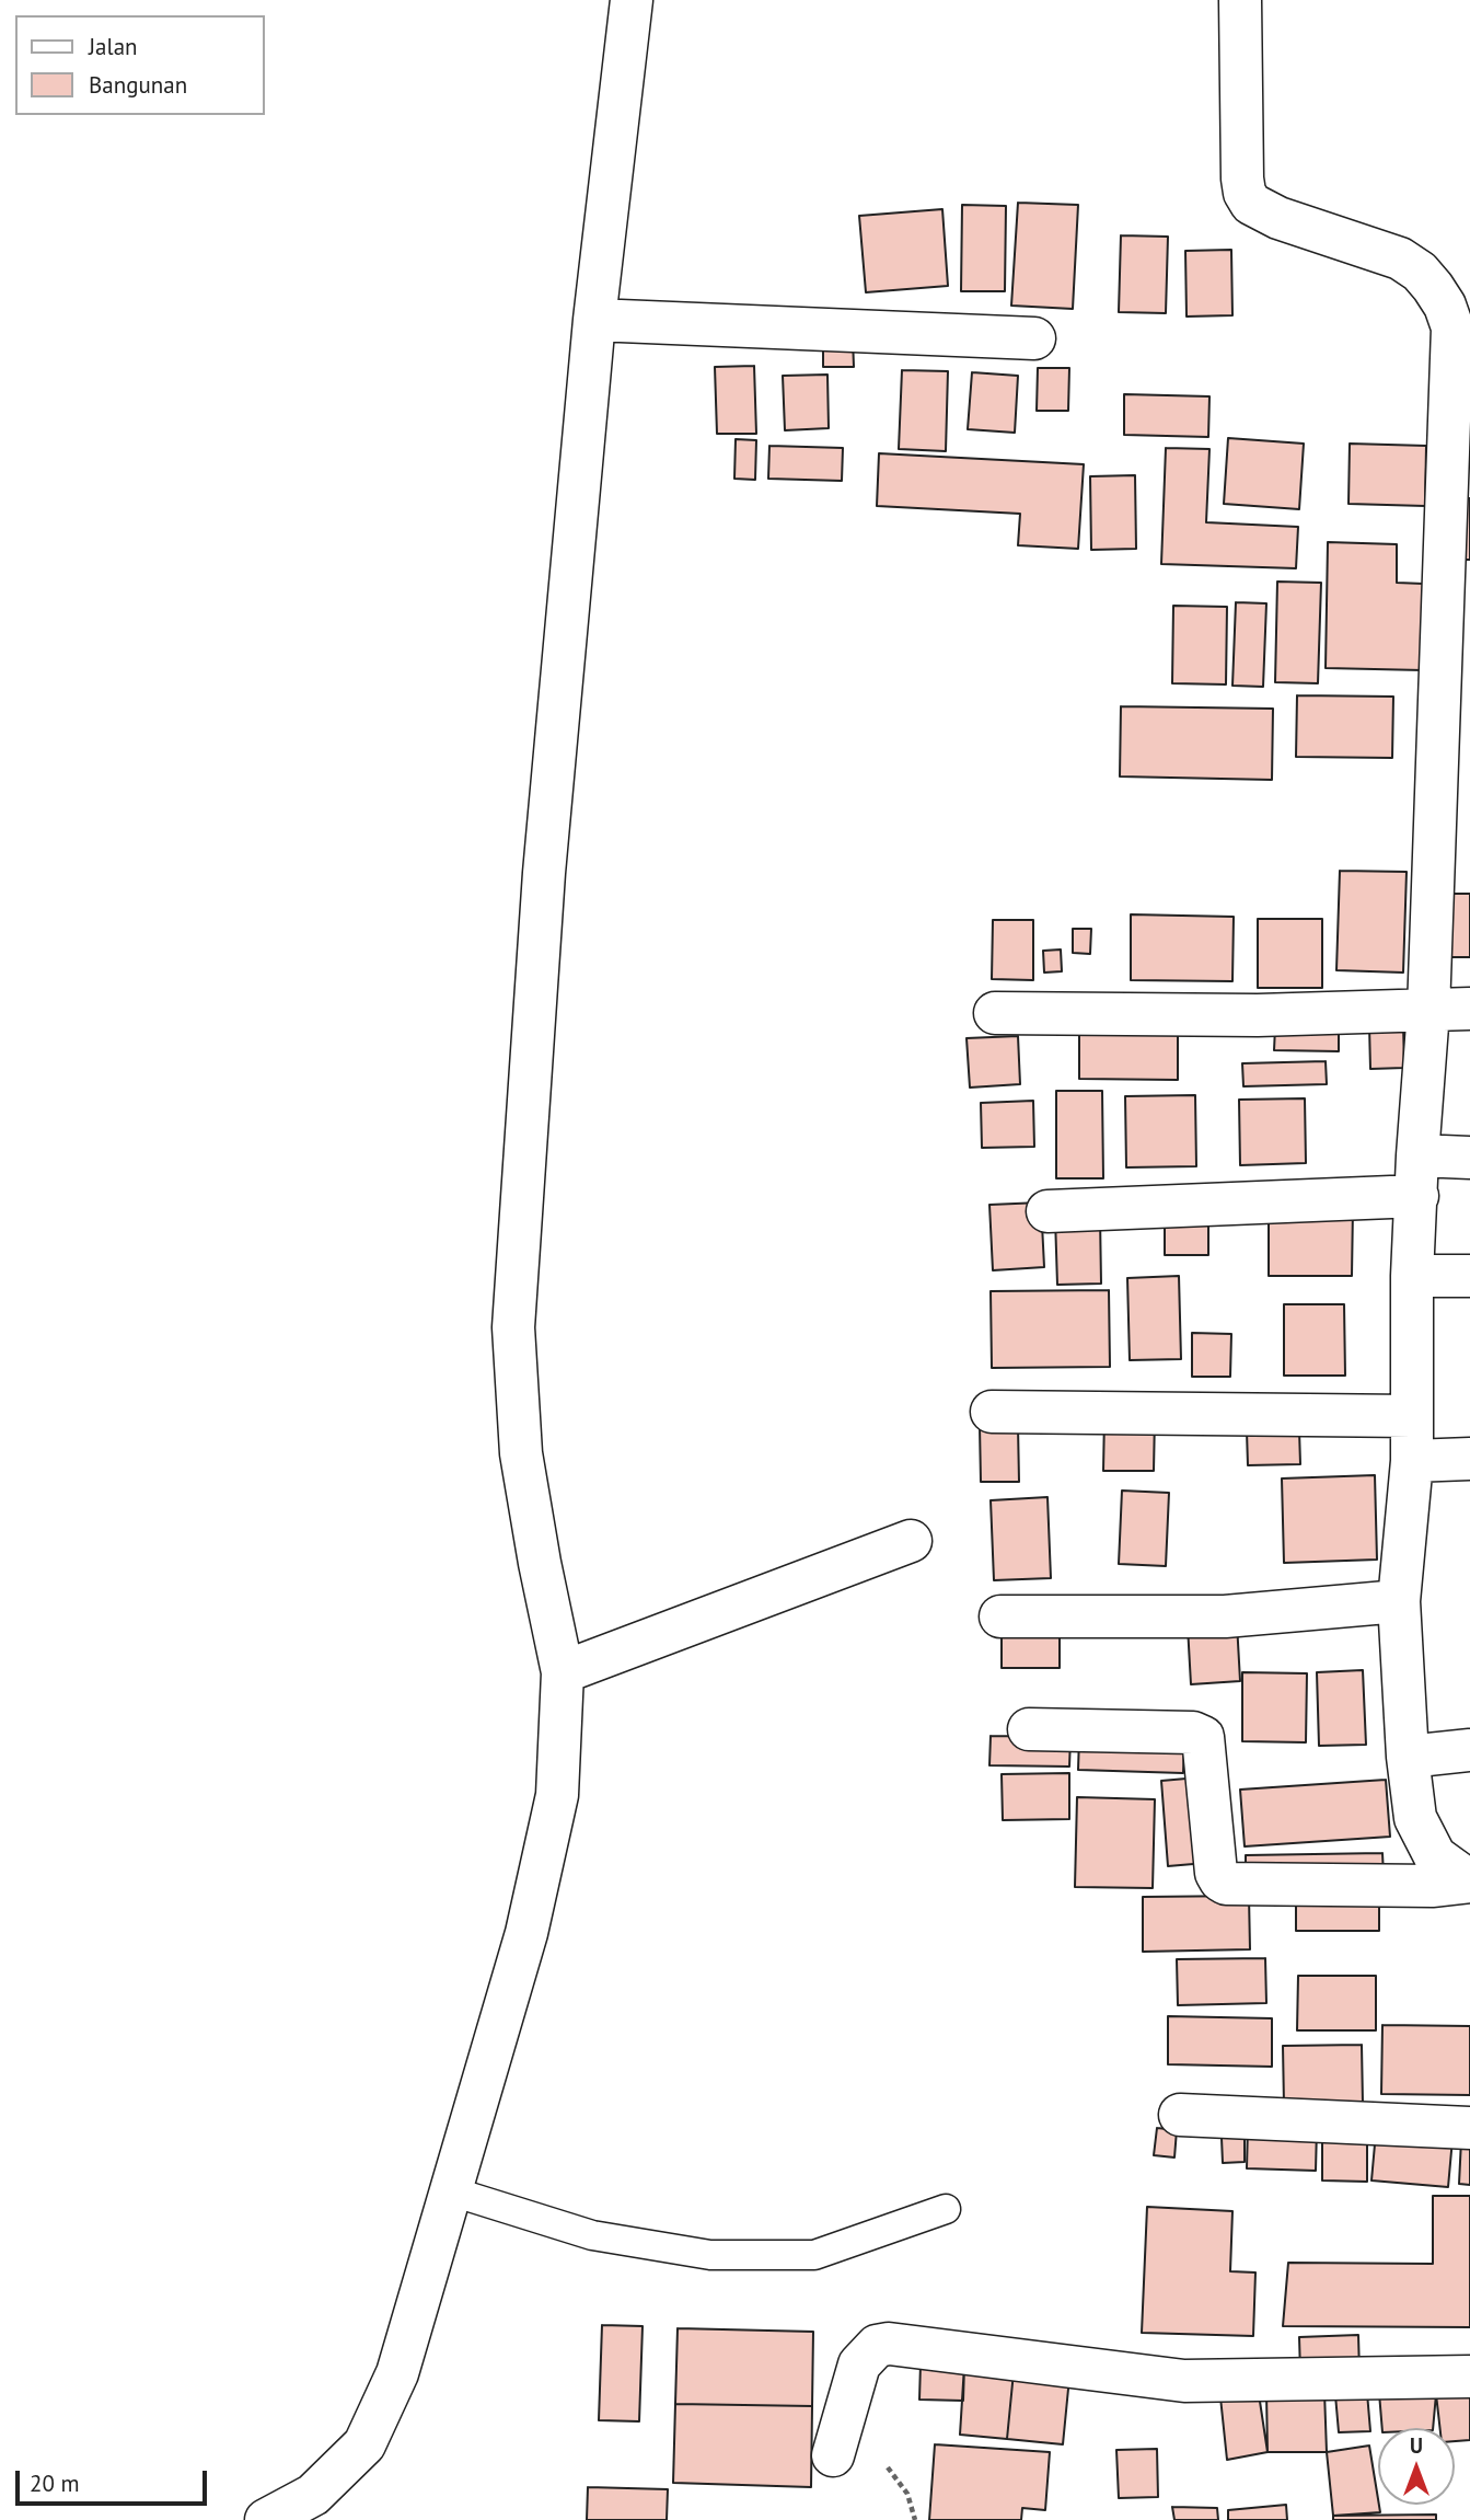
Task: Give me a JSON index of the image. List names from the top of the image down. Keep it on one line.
{"legend":["Jalan","Bangunan"],"scale_bar":"20 m","north":"top"}
